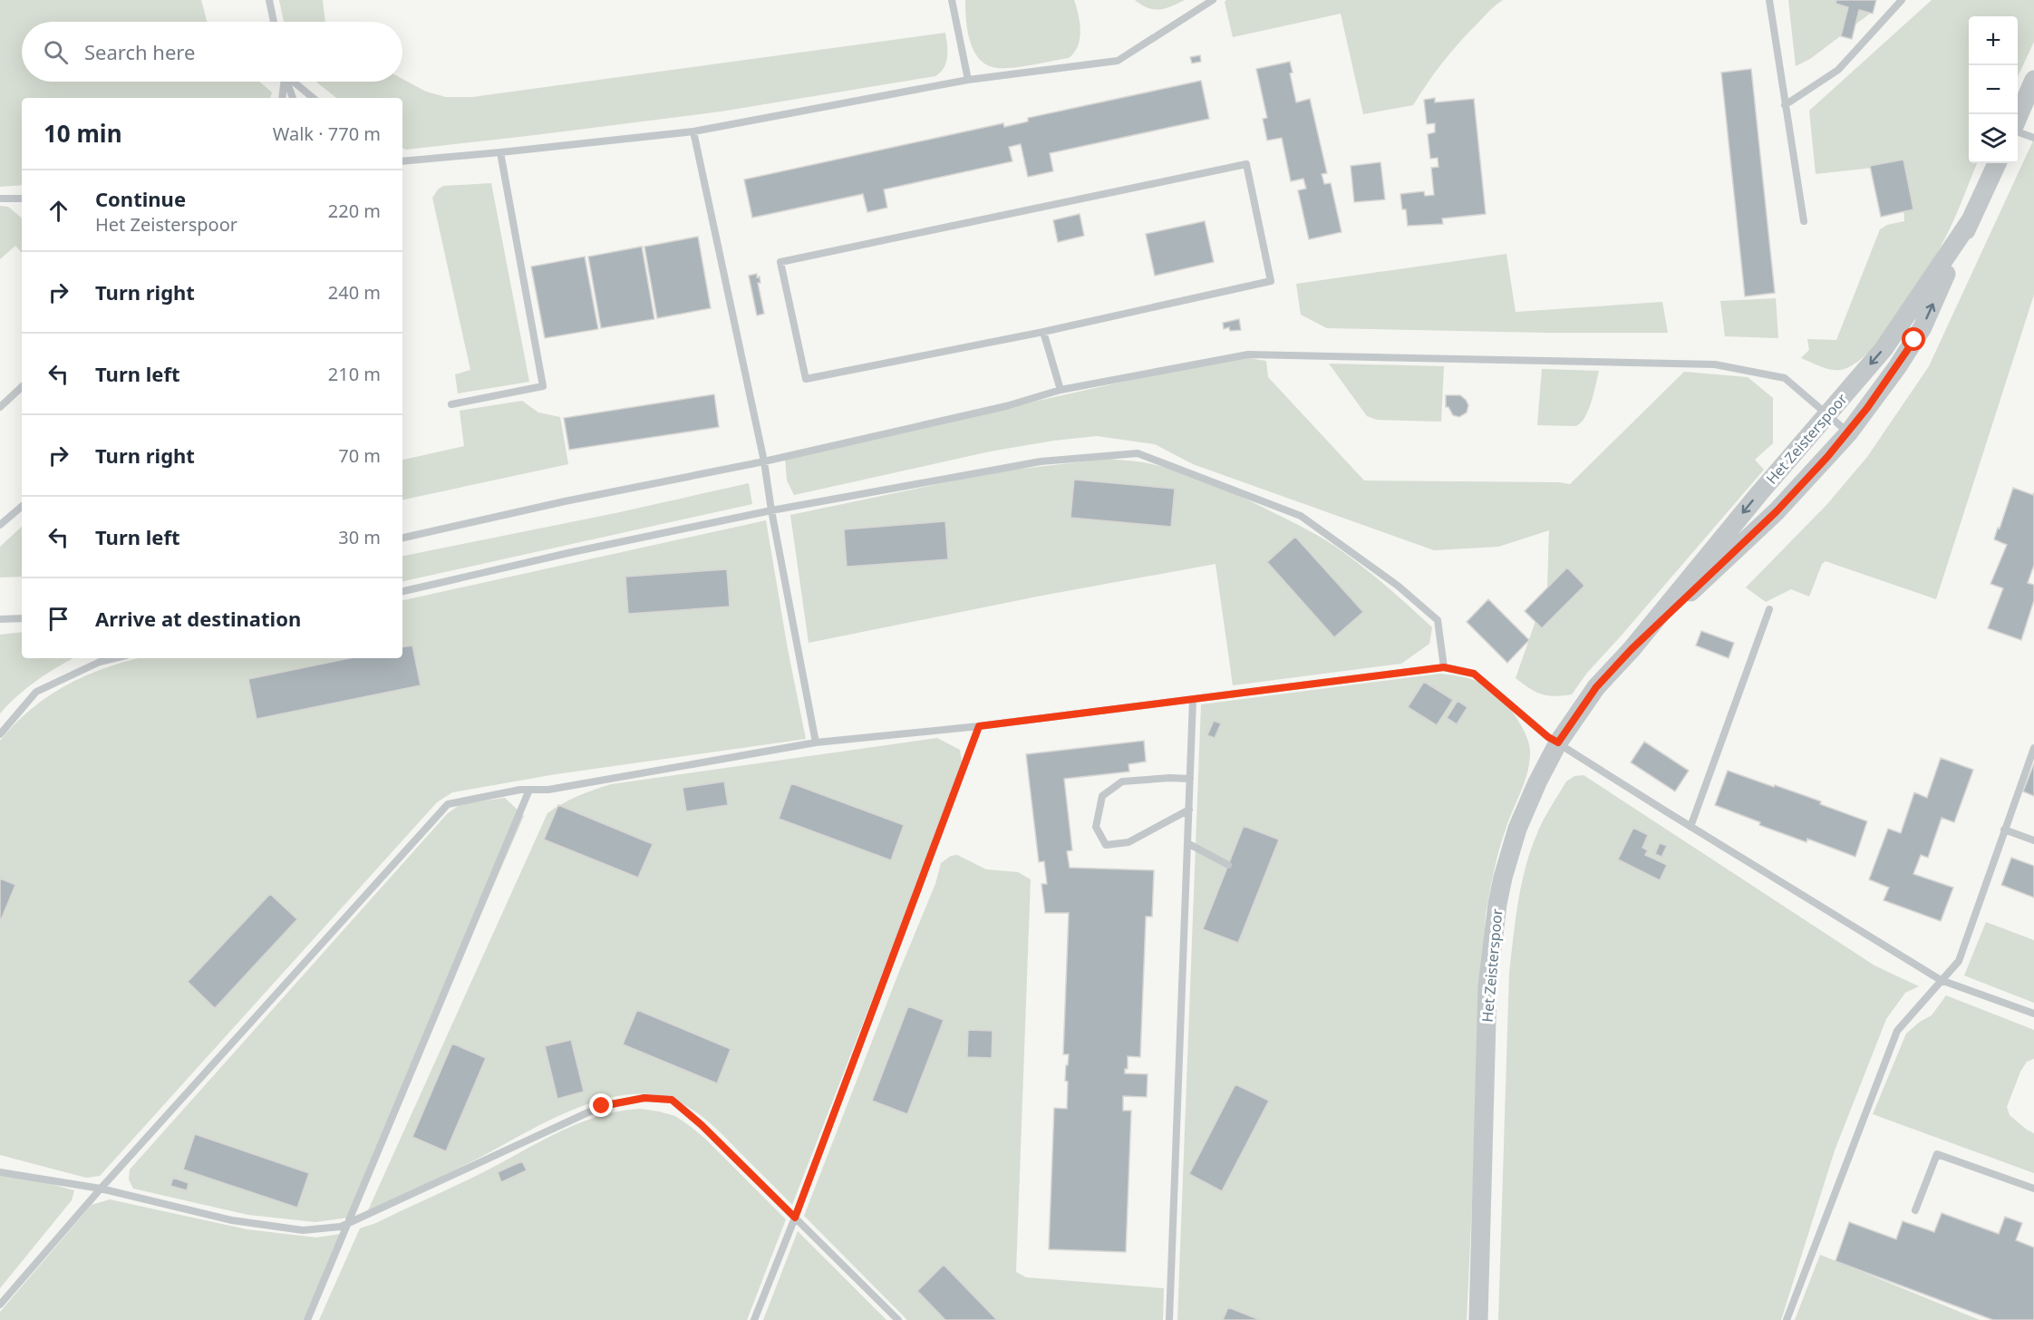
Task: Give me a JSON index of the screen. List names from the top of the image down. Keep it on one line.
{"streets":{"street":["Het Zeisterspoor"]},"page":{"map_buttons":["+","−"],"search":"Search here","heading":["10 min","Walk · 770 m"],"list":[["Continue","Het Zeisterspoor","220 m"],["Turn right","240 m"],["Turn left","210 m"],["Turn right","70 m"],["Turn left","30 m"],"Arrive at destination"]}}
